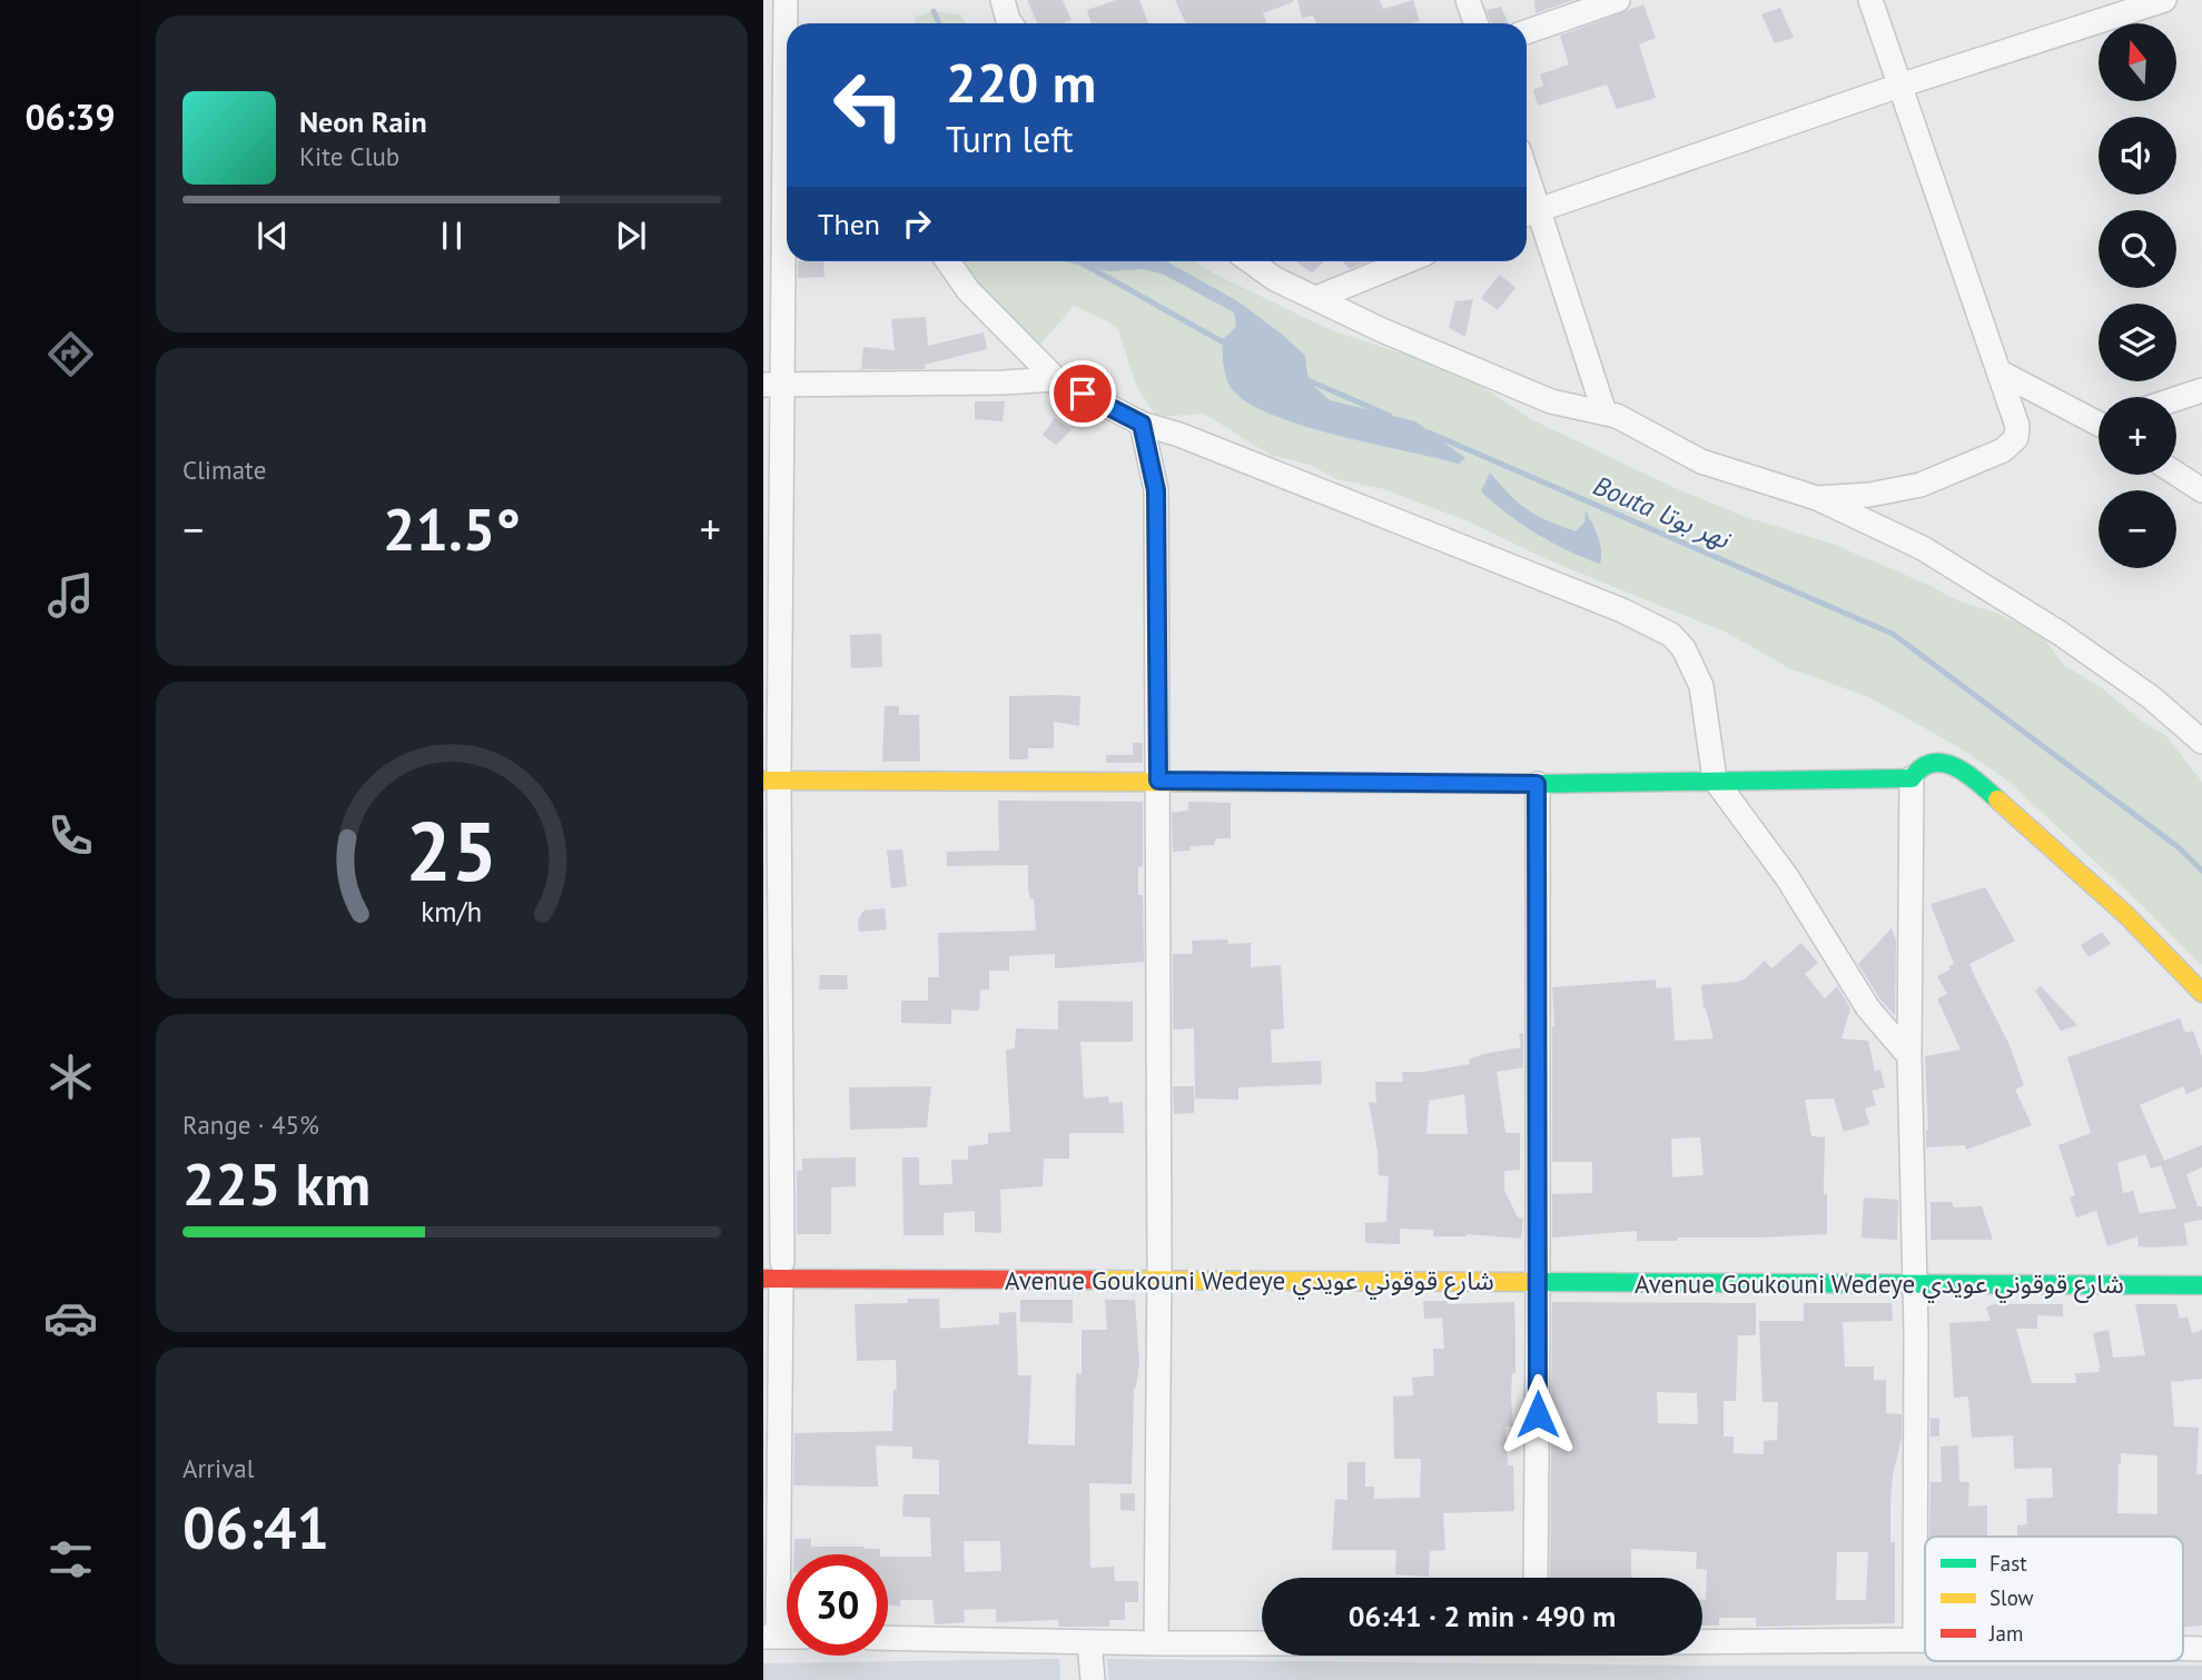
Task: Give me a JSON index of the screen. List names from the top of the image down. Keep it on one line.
{"streets":{"street":["Avenue Goukouni Wedeye شارع قوقوني عويدي"]},"water":["Bouta نهر بوتا"],"legend":["Fast","Slow","Jam"],"north":"top","page":{"tabs":"06:39","map_buttons":["+","−"],"turn":["220 m","Turn left"],"song":["Neon Rain","Kite Club"],"then":"Then","tile":["Climate",["Range · 45%","225 km"],["Arrival","06:41"]],"heat":["−","21.5°","+"],"limit":"30","trip":"06:41 · 2 min · 490 m","gauge":["25","km/h"]}}
